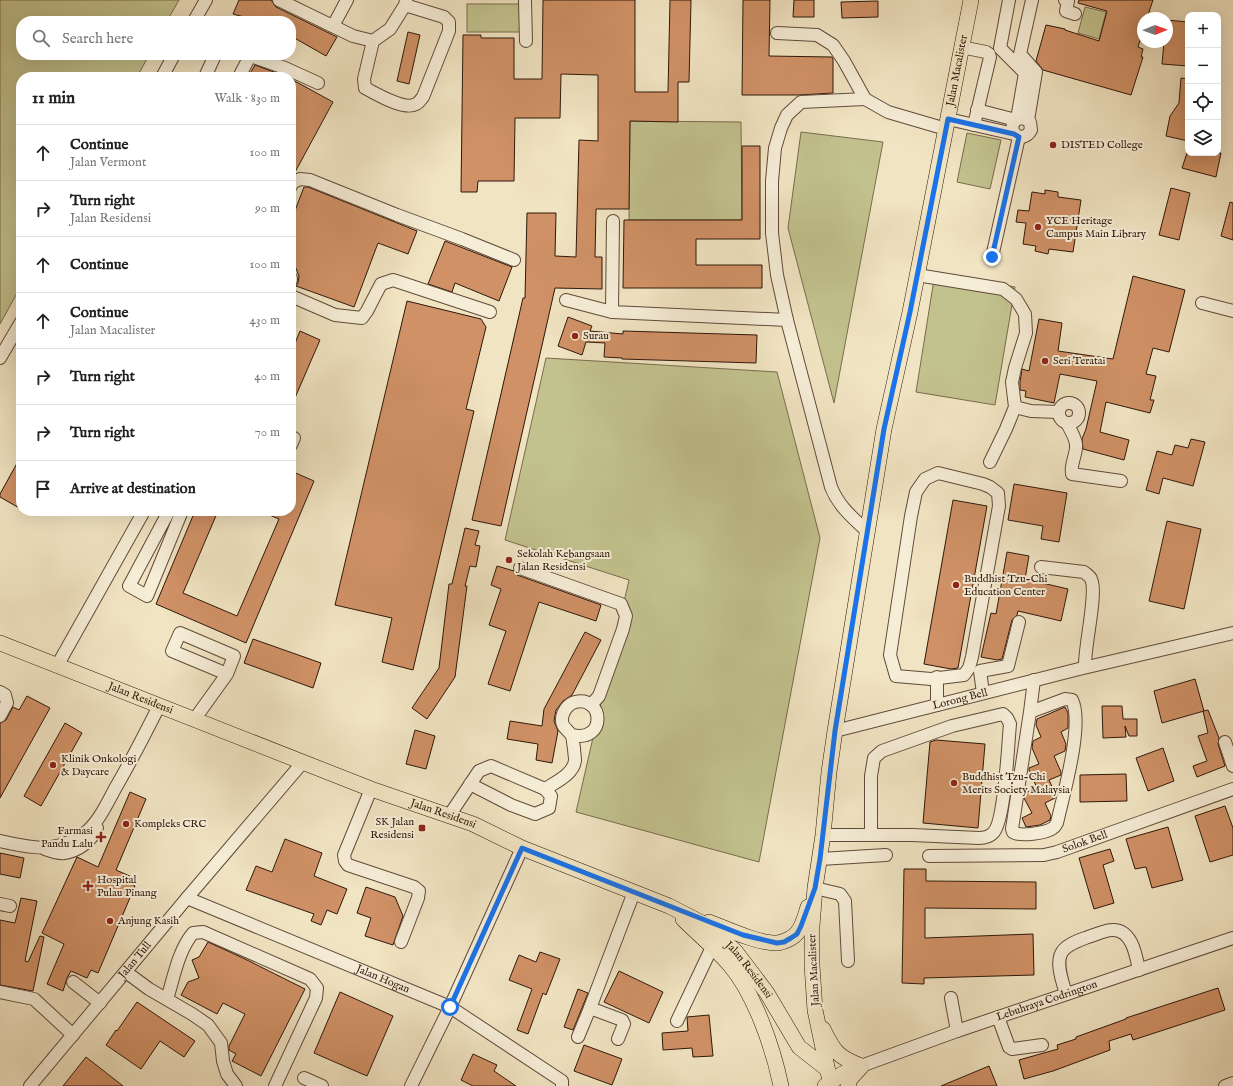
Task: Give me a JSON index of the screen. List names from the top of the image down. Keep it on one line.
{"streets":{"main road":["Jalan Macalister","Jalan Residensi","Lebuhraya Codrington"],"street":["Lorong Bell","Solok Bell","Jalan Tull","Jalan Hogan"]},"crossings":[["Jalan Macalister","Jalan Residensi"],["Jalan Macalister","Lorong Bell"],["Jalan Macalister","Lebuhraya Codrington"],["Jalan Residensi","Jalan Tull"],["Jalan Residensi","Lebuhraya Codrington"],["Jalan Tull","Jalan Hogan"]],"places":{"other":["DISTED College","YCE Heritage Campus Main Library","Surau","Seri Teratai","Sekolah Kebangsaan Jalan Residensi","Buddhist Tzu-Chi Education Center","Klinik Onkologi & Daycare","Buddhist Tzu-Chi Merits Society Malaysia","Kompleks CRC","Anjung Kasih"],"transit":["SK Jalan Residensi"],"health":["Farmasi Pandu Lalu","Hospital Pulau Pinang"]},"north":"right","page":{"map_buttons":["+","−"],"search":"Search here","heading":["11 min","Walk · 830 m"],"list":[["Continue","Jalan Vermont","100 m"],["Turn right","Jalan Residensi","90 m"],["Continue","100 m"],["Continue","Jalan Macalister","430 m"],["Turn right","40 m"],["Turn right","70 m"],"Arrive at destination"]}}
